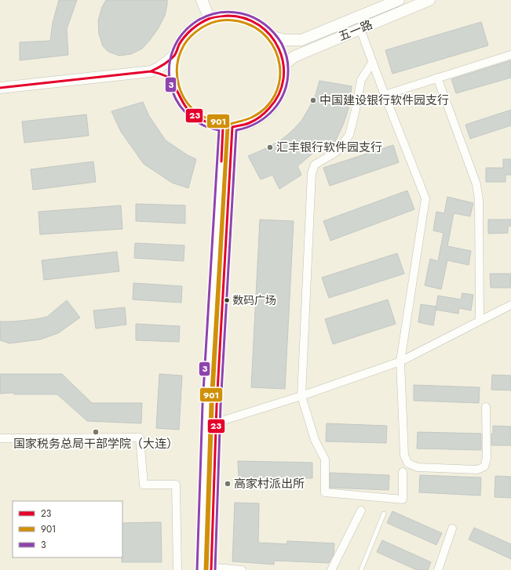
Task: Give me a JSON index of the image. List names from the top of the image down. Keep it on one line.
{"streets":{"main road":["五一路"]},"places":["中国建设银行软件园支行","汇丰银行软件园支行","数码广场","国家税务总局干部学院（大连）","高家村派出所"],"lines":["transit line 3","transit line 23","transit line 901"],"legend":["23","901","3"]}
